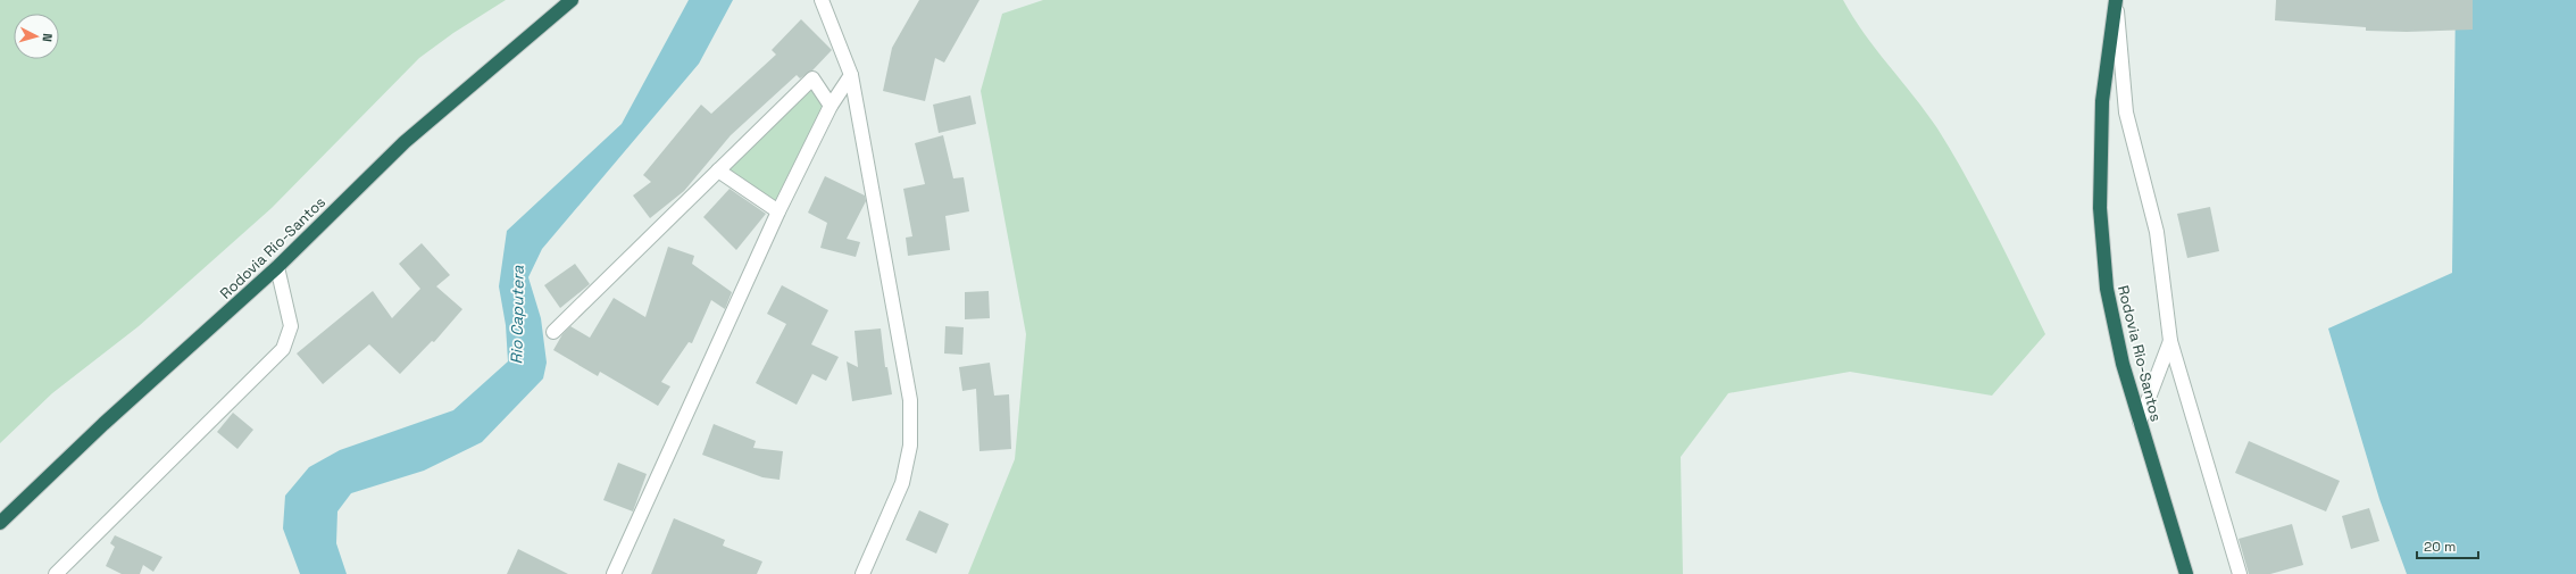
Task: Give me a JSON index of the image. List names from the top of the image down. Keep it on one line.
{"streets":{"highway":["Rodovia Rio-Santos"]},"water":["Rio Caputera"],"scale_bar":"20 m","north":"right"}
